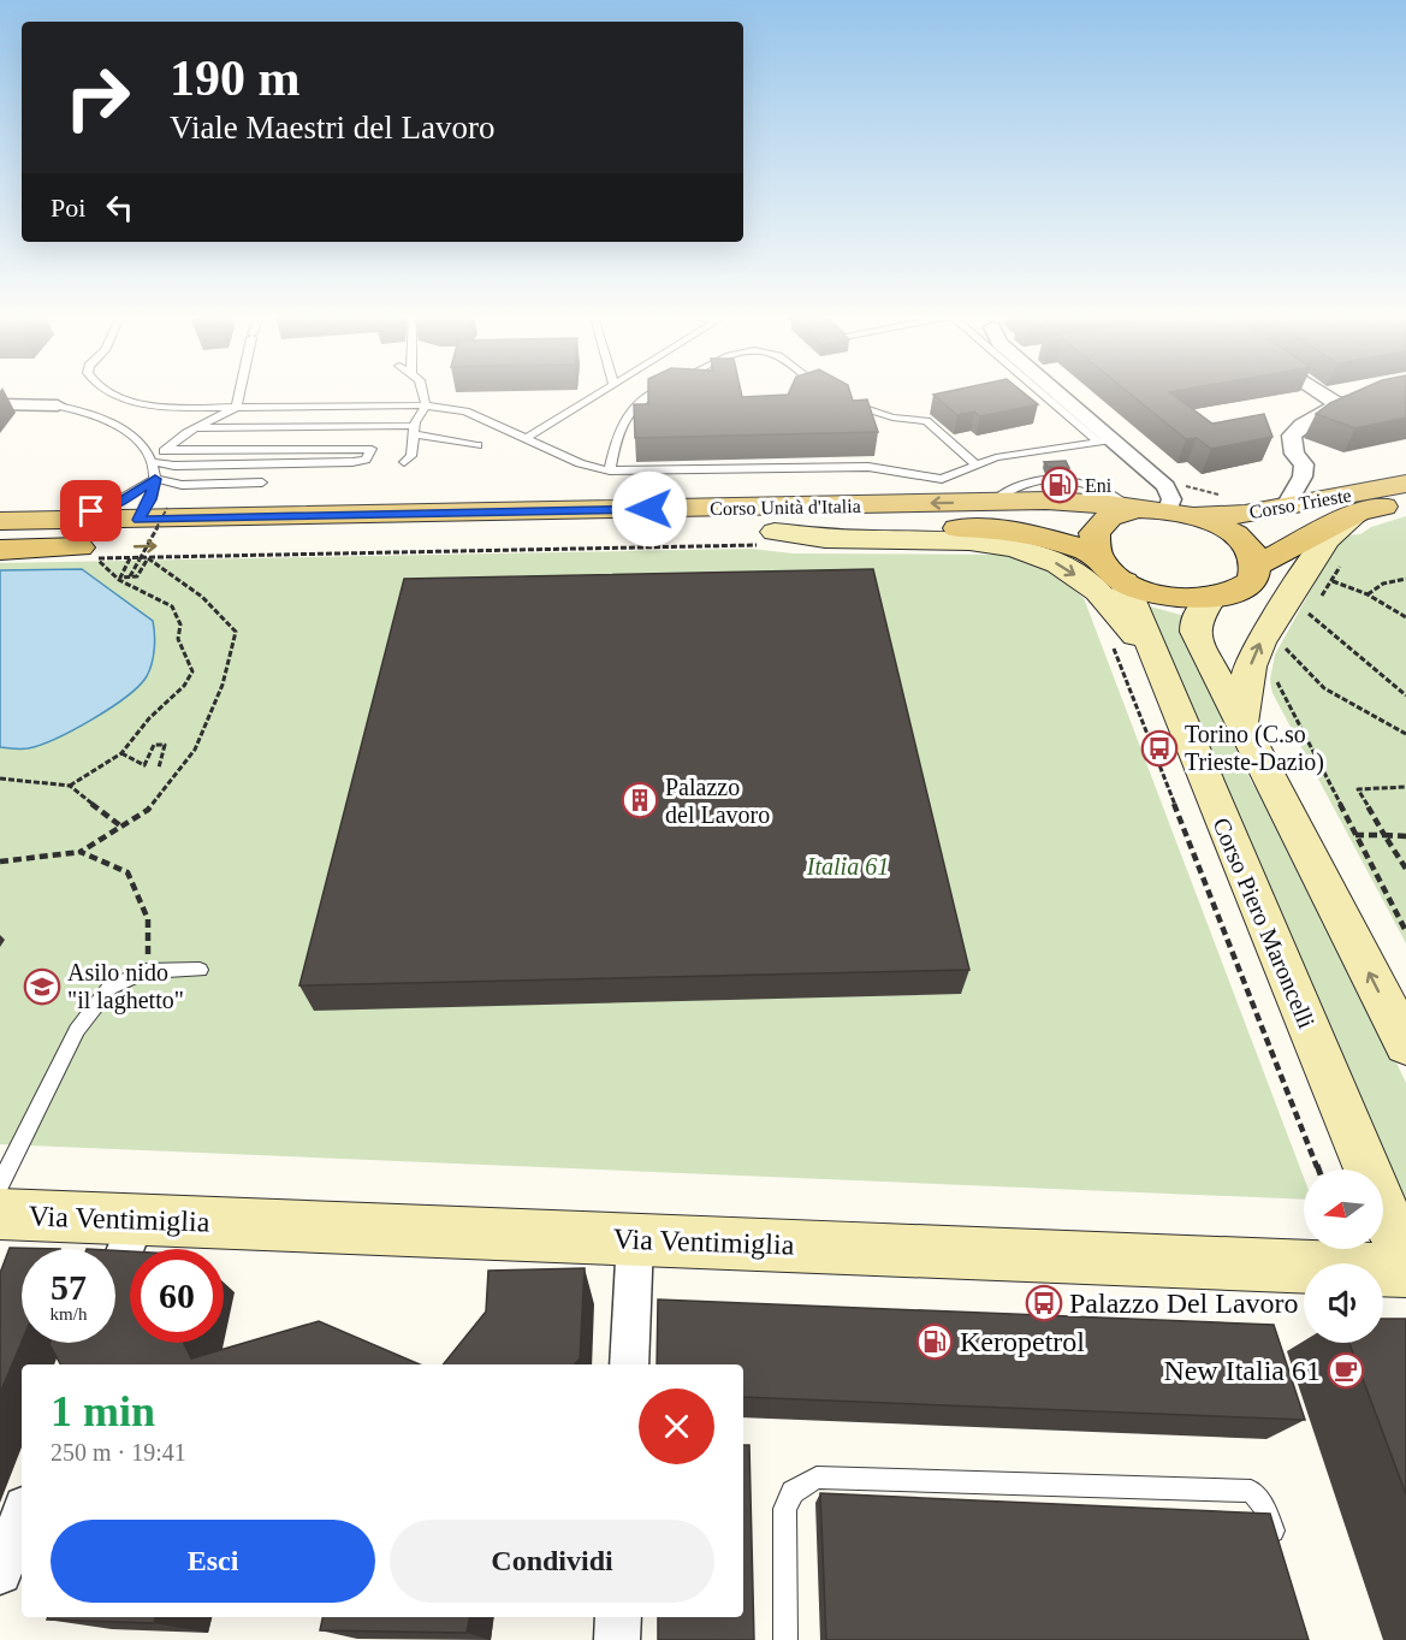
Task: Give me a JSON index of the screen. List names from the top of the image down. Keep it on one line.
{"streets":{"main road":["Corso Trieste","Corso Unità d'Italia","Corso Piero Maroncelli","Via Ventimiglia"]},"crossings":[["Corso Trieste","Corso Unità d'Italia"]],"parks":["Italia 61"],"places":{"fuel station":["Eni","Keropetrol"],"bus stop":["Torino (C.so Trieste-Dazio)","Palazzo Del Lavoro"],"building":["Palazzo del Lavoro"],"school or university":["Asilo nido \"il laghetto\""],"cafe":["New Italia 61"]},"north":"left","page":{"turn":["190 m","Viale Maestri del Lavoro"],"then":"Poi","speed":"57 km/h","limit":"60","heading":["1 min","250 m · 19:41"],"buttons":["Esci","Condividi"]}}
